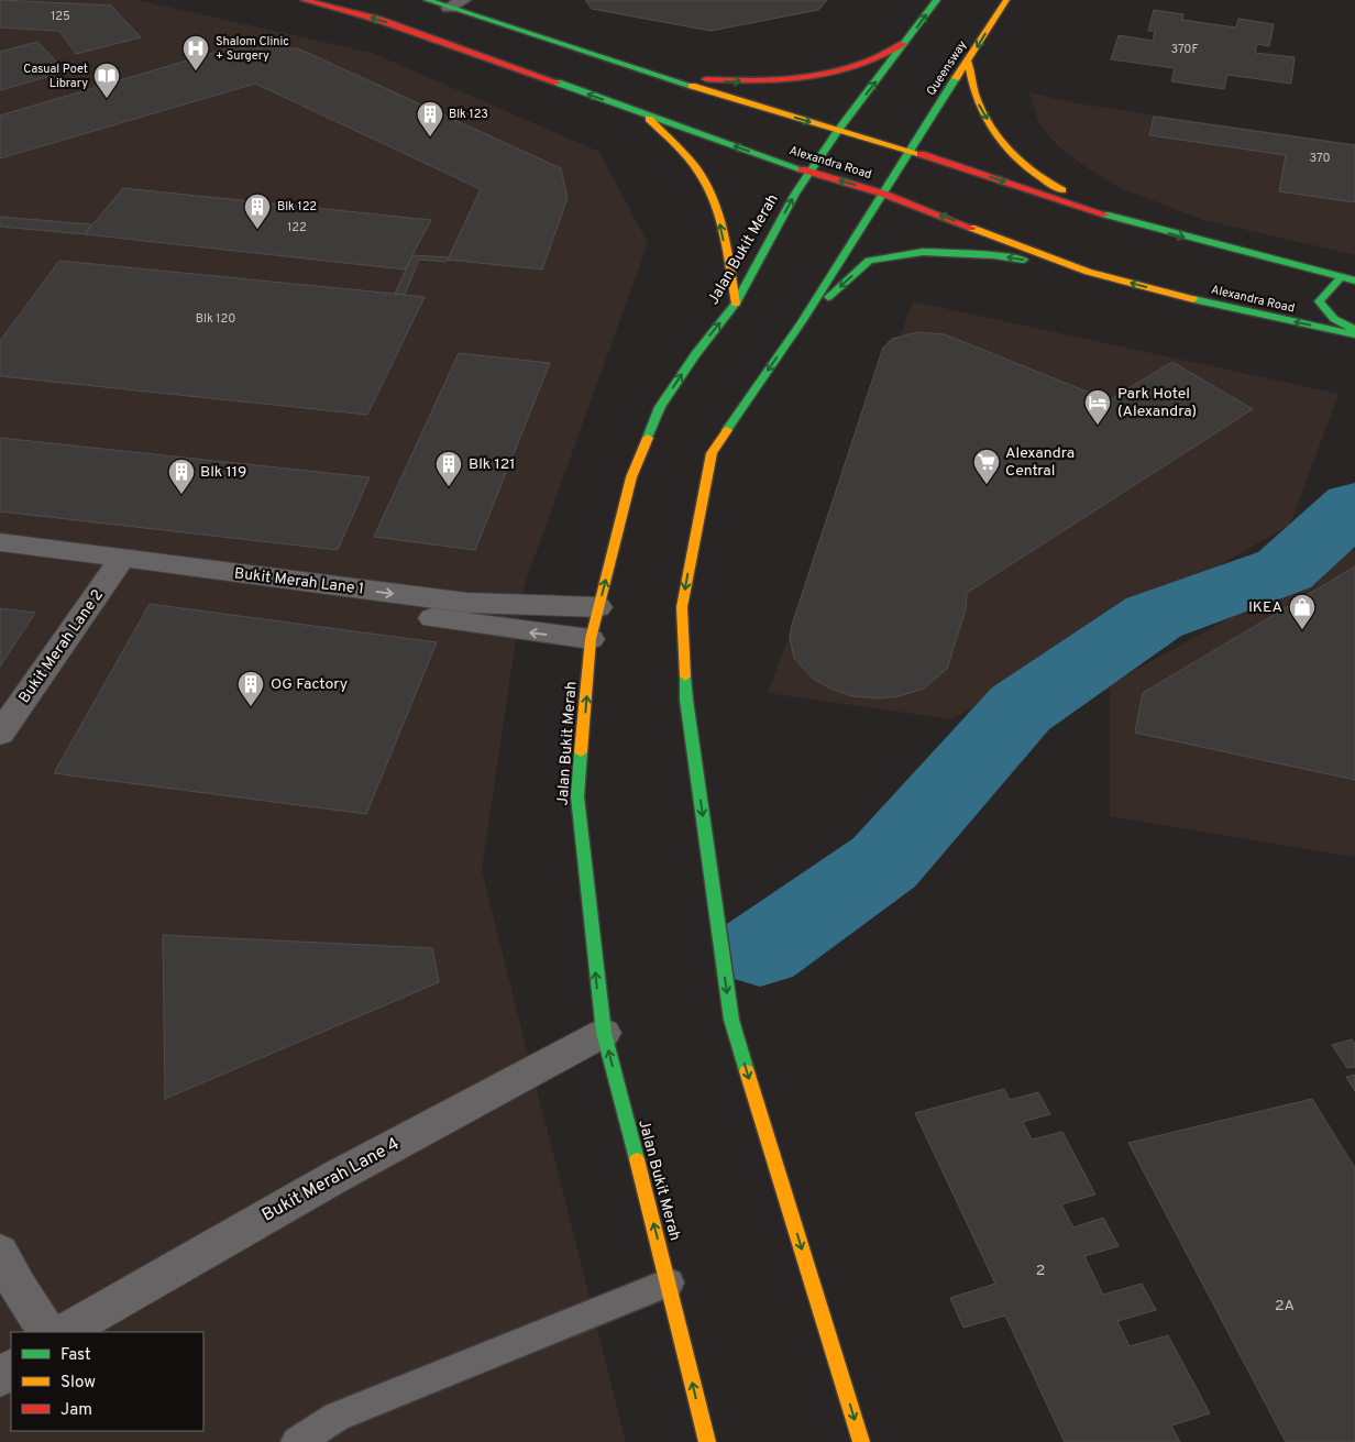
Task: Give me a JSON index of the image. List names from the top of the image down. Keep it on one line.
{"streets":{"main road":["Queensway","Alexandra Road","Jalan Bukit Merah"],"street":["Bukit Merah Lane 1","Bukit Merah Lane 2","Bukit Merah Lane 4"]},"crossings":[["Alexandra Road","Jalan Bukit Merah"],["Jalan Bukit Merah","Bukit Merah Lane 1"],["Jalan Bukit Merah","Bukit Merah Lane 4"],["Bukit Merah Lane 1","Bukit Merah Lane 2"]],"places":{"hospital":["Shalom Clinic + Surgery"],"library":["Casual Poet Library"],"building":["Blk 123","Blk 122","Blk 121","Blk 119","OG Factory"],"hotel":["Park Hotel (Alexandra)"],"supermarket":["Alexandra Central"],"shop":["IKEA"]},"house_numbers":["125","370F","370","122","Blk 120","2","2A"],"legend":["Fast","Slow","Jam"]}
